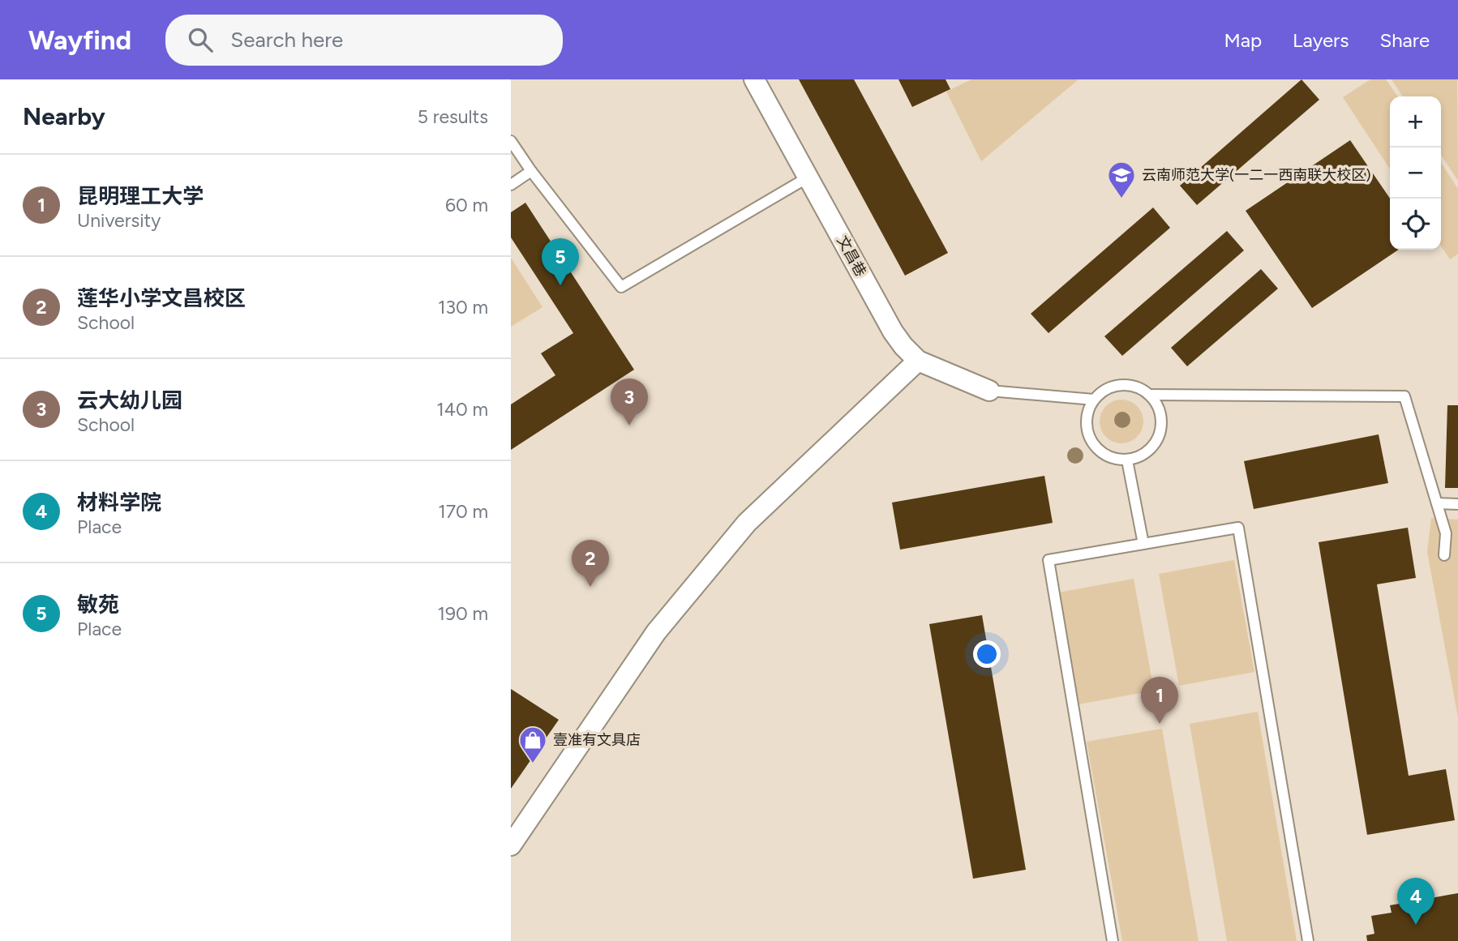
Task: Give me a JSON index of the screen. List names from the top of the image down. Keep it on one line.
{"streets":{"street":["文昌巷"]},"places":{"school or university":["云南师范大学(一二一西南联大校区)"],"shop":["壹准有文具店"]},"page":{"header":"Wayfind","search":"Search here","nav":["Map","Layers","Share"],"heading":["Nearby","5 results"],"map_buttons":["+","−"],"list":[{"mark":"1","name":"昆明理工大学","note":"University","value":"60 m"},{"mark":"2","name":"莲华小学文昌校区","note":"School","value":"130 m"},{"mark":"3","name":"云大幼儿园","note":"School","value":"140 m"},{"mark":"4","name":"材料学院","note":"Place","value":"170 m"},{"mark":"5","name":"敏苑","note":"Place","value":"190 m"}],"pins":["5","3","2","1","4"]}}
